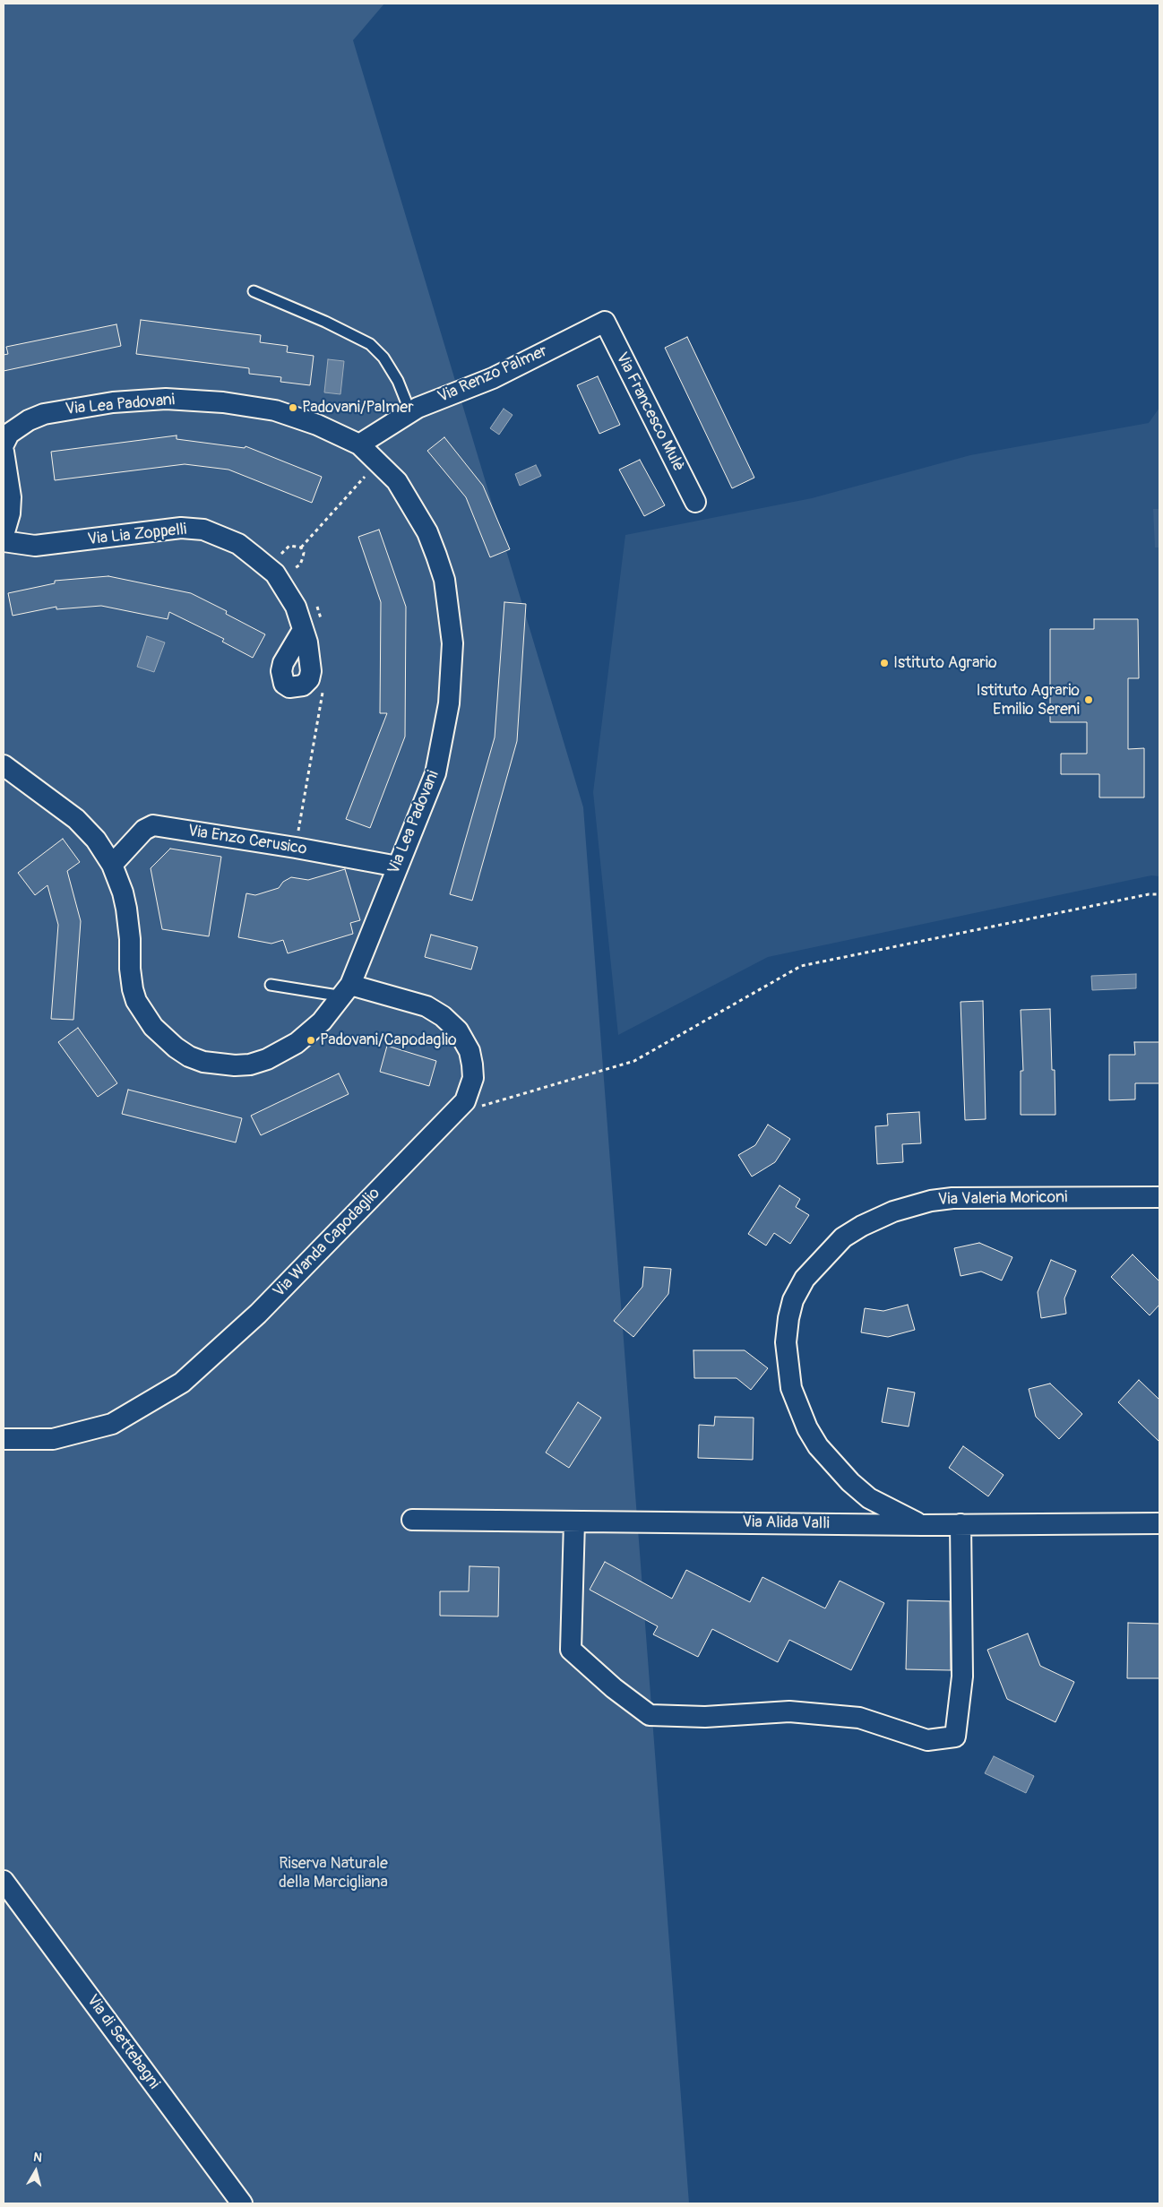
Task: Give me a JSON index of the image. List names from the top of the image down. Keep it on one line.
{"streets":{"street":["Via Renzo Palmer","Via Lea Padovani","Via Francesco Mulè","Via Lia Zoppelli","Via Enzo Cerusico","Via Valeria Moriconi","Via Wanda Capodaglio","Via Alida Valli","Via di Settebagni"]},"crossings":[["Via Renzo Palmer","Via Lea Padovani"],["Via Renzo Palmer","Via Francesco Mulè"],["Via Lea Padovani","Via Enzo Cerusico"],["Via Lea Padovani","Via Wanda Capodaglio"],["Via Valeria Moriconi","Via Alida Valli"]],"parks":["Riserva Naturale della Marcigliana"],"places":["Padovani/Palmer","Istituto Agrario","Istituto Agrario Emilio Sereni","Padovani/Capodaglio"],"north":"top"}
